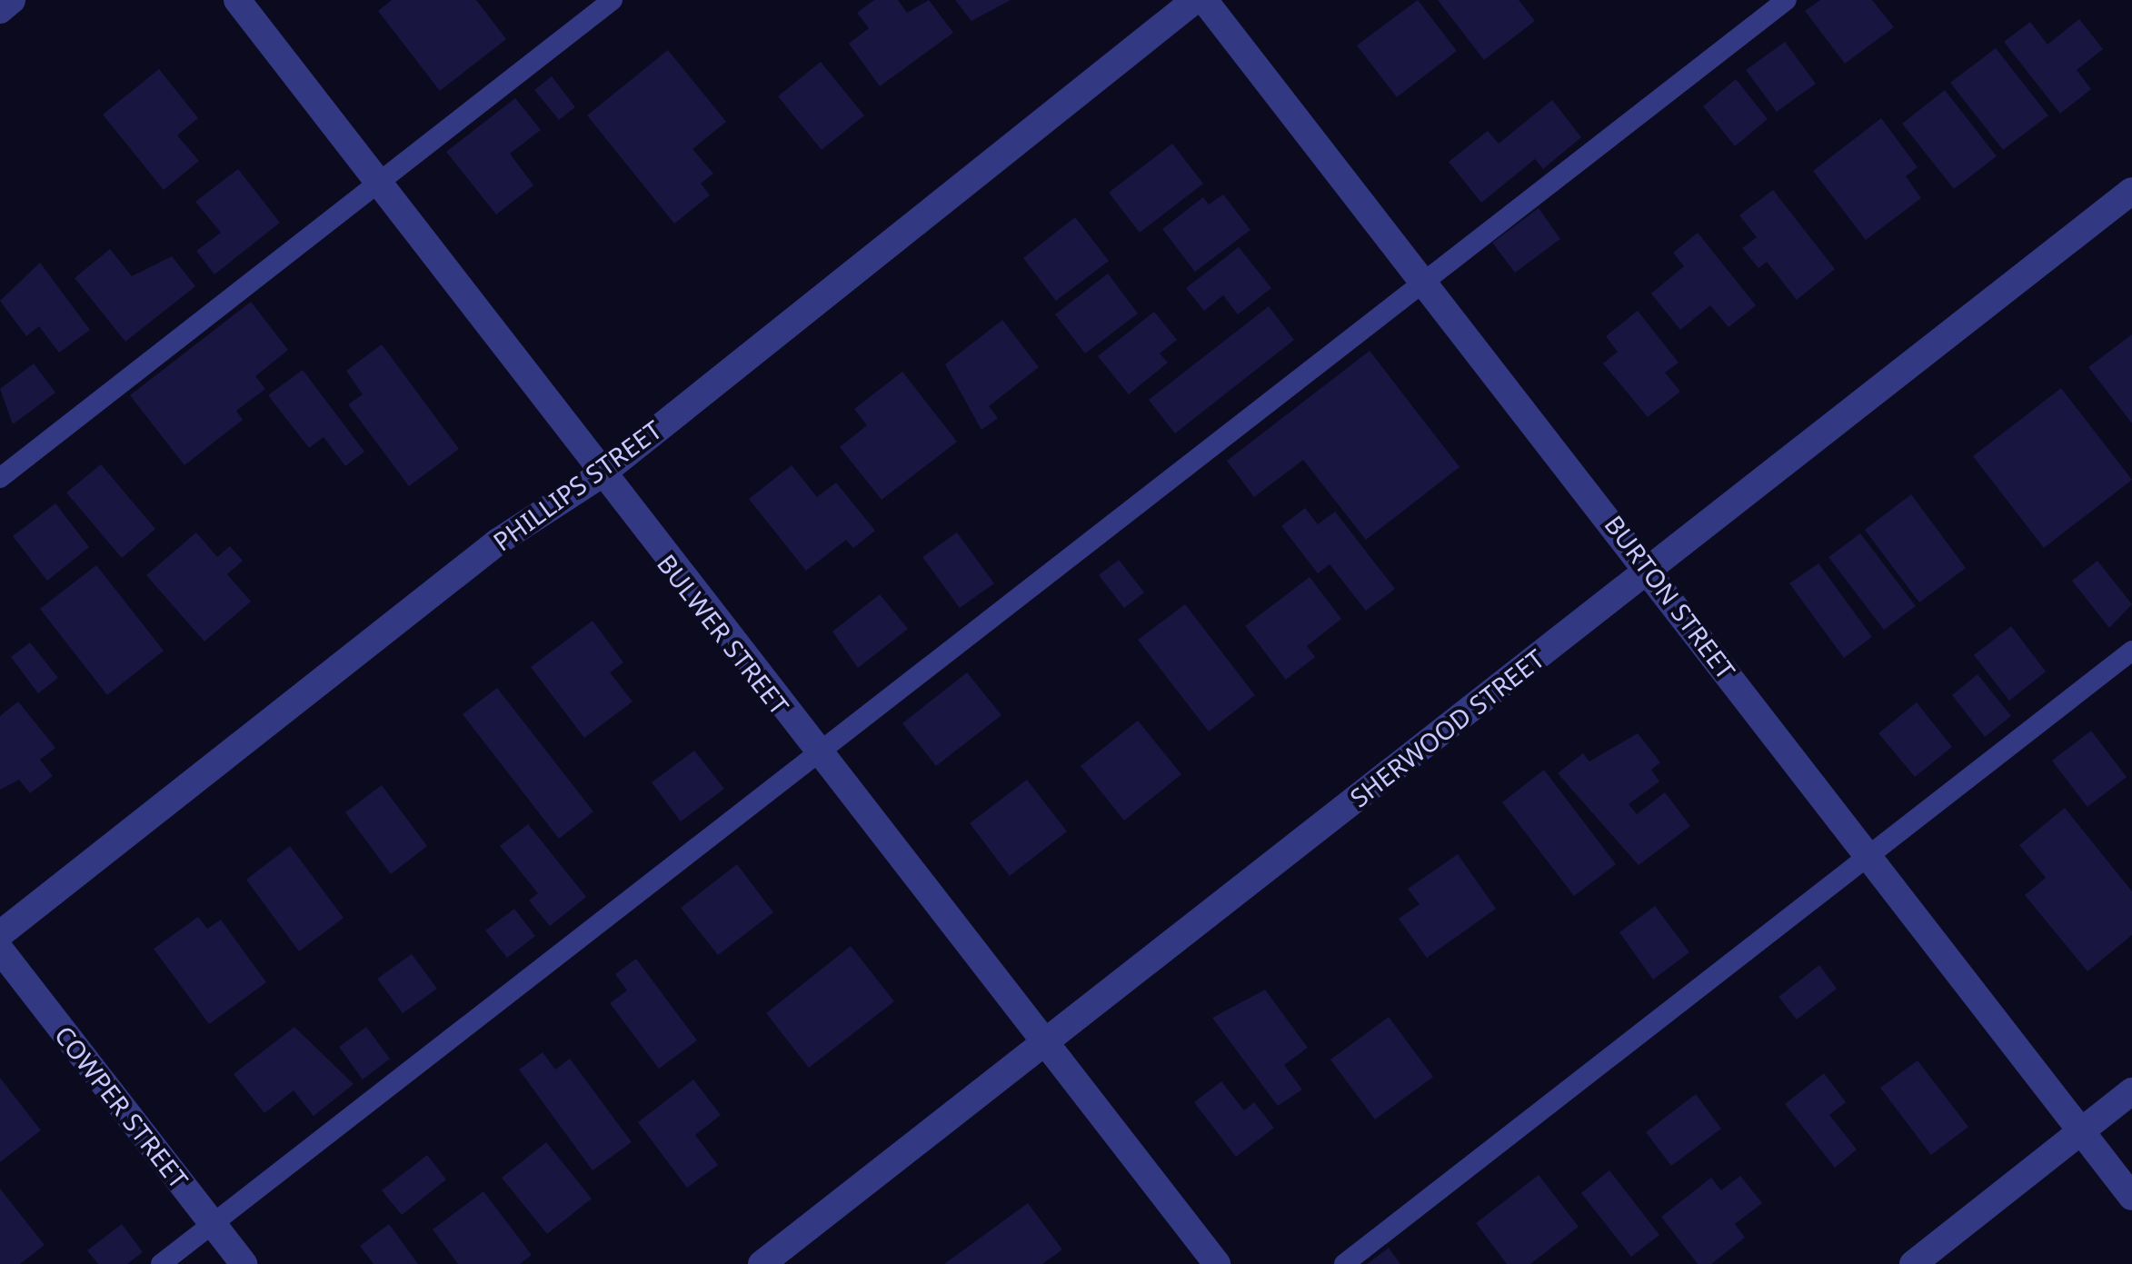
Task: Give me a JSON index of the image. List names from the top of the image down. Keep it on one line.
{"streets":{"street":["PHILLIPS STREET","BURTON STREET","BULWER STREET","SHERWOOD STREET","COWPER STREET"]},"crossings":[["PHILLIPS STREET","BULWER STREET"],["BURTON STREET","SHERWOOD STREET"],["BULWER STREET","SHERWOOD STREET"]]}
